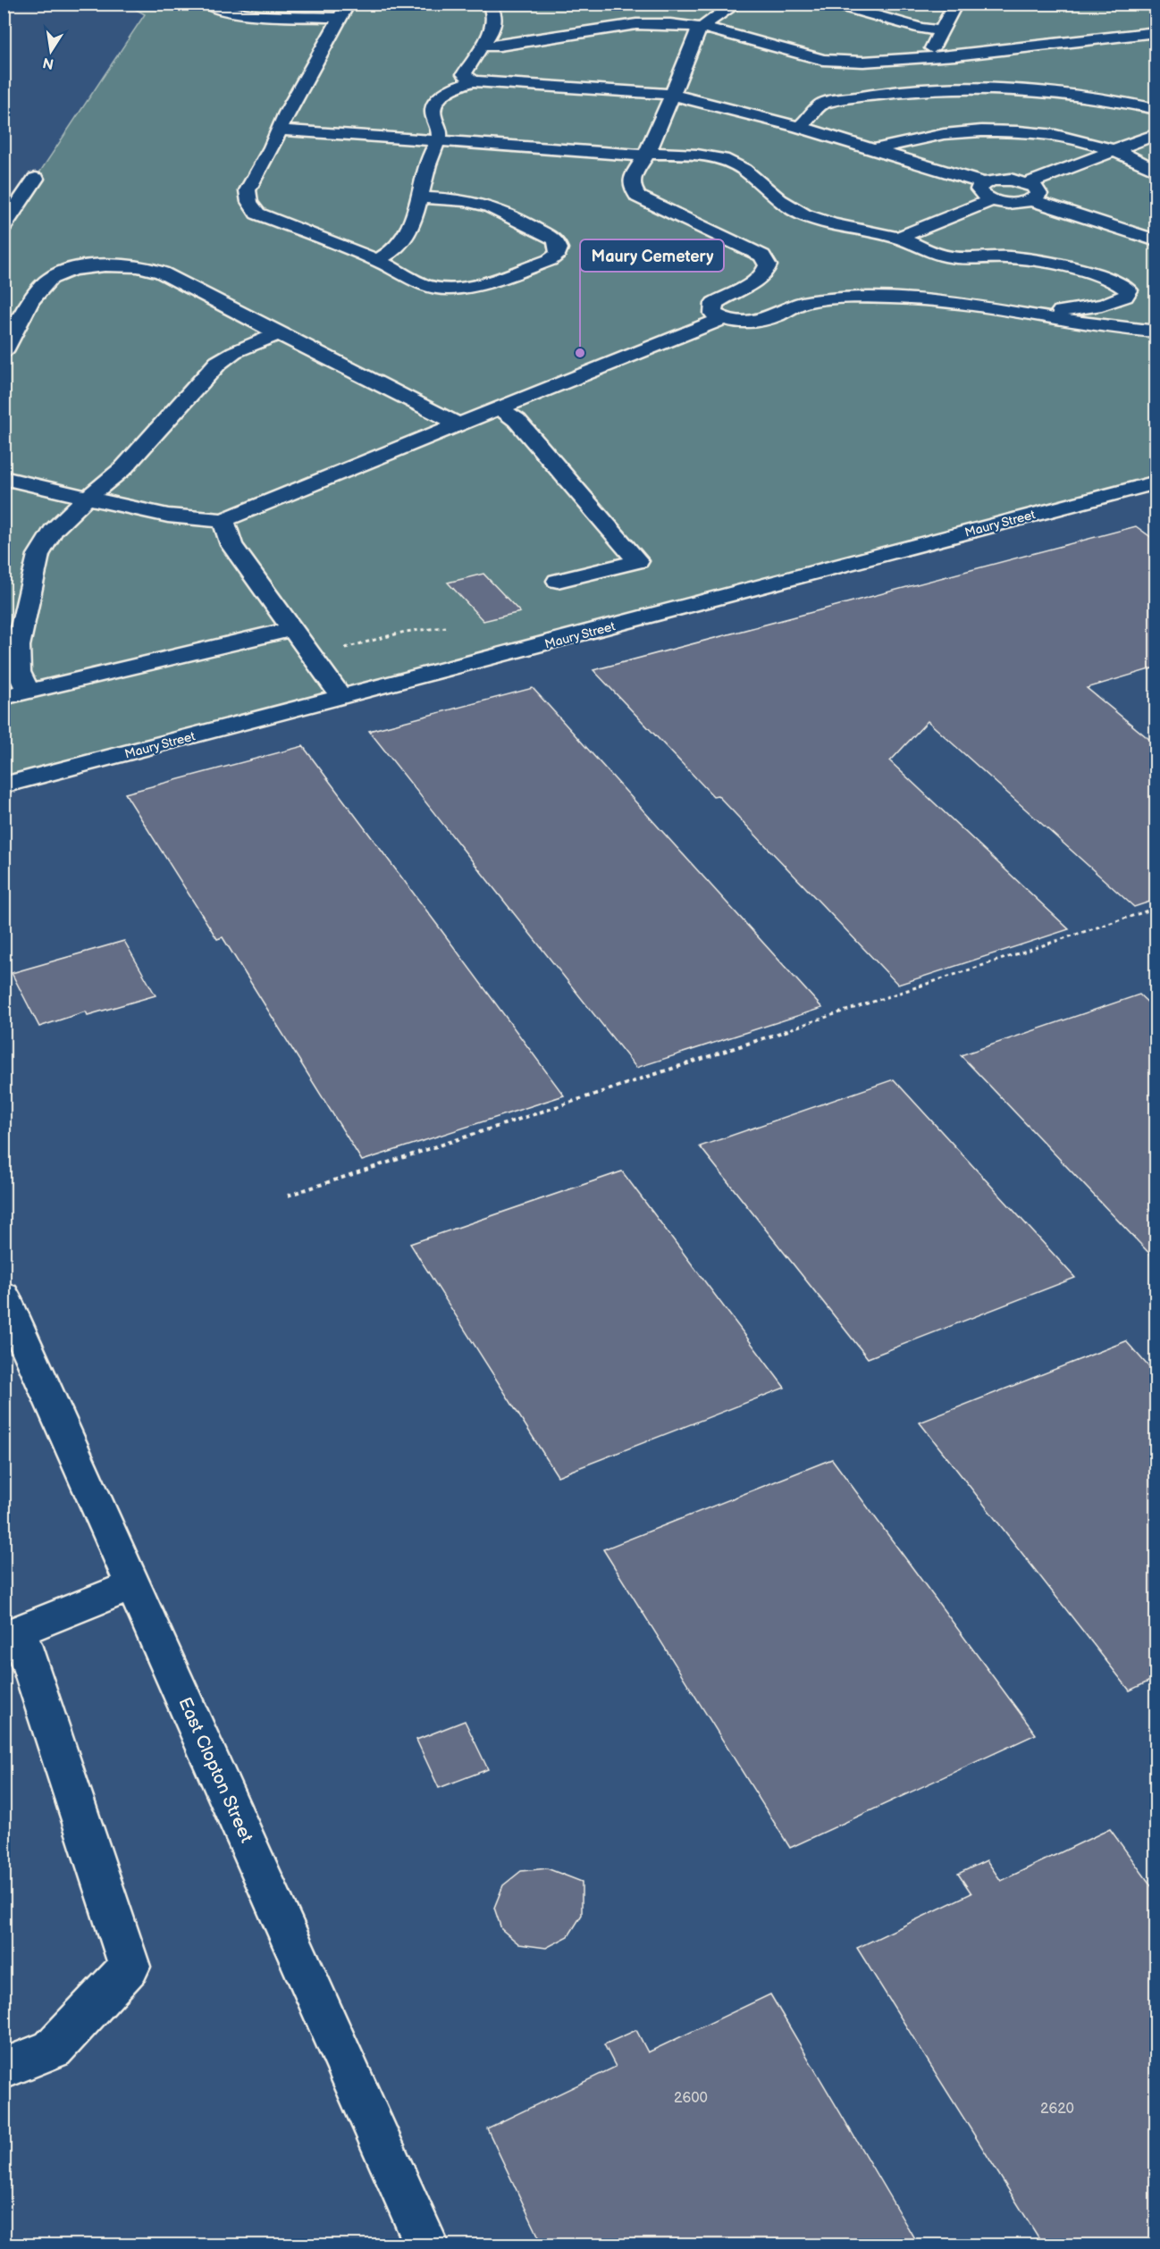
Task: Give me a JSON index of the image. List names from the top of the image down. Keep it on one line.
{"streets":{"street":["Maury Street","East Clopton Street"]},"places":["Maury Cemetery"],"house_numbers":["2600","2620"],"north":"bottom"}
